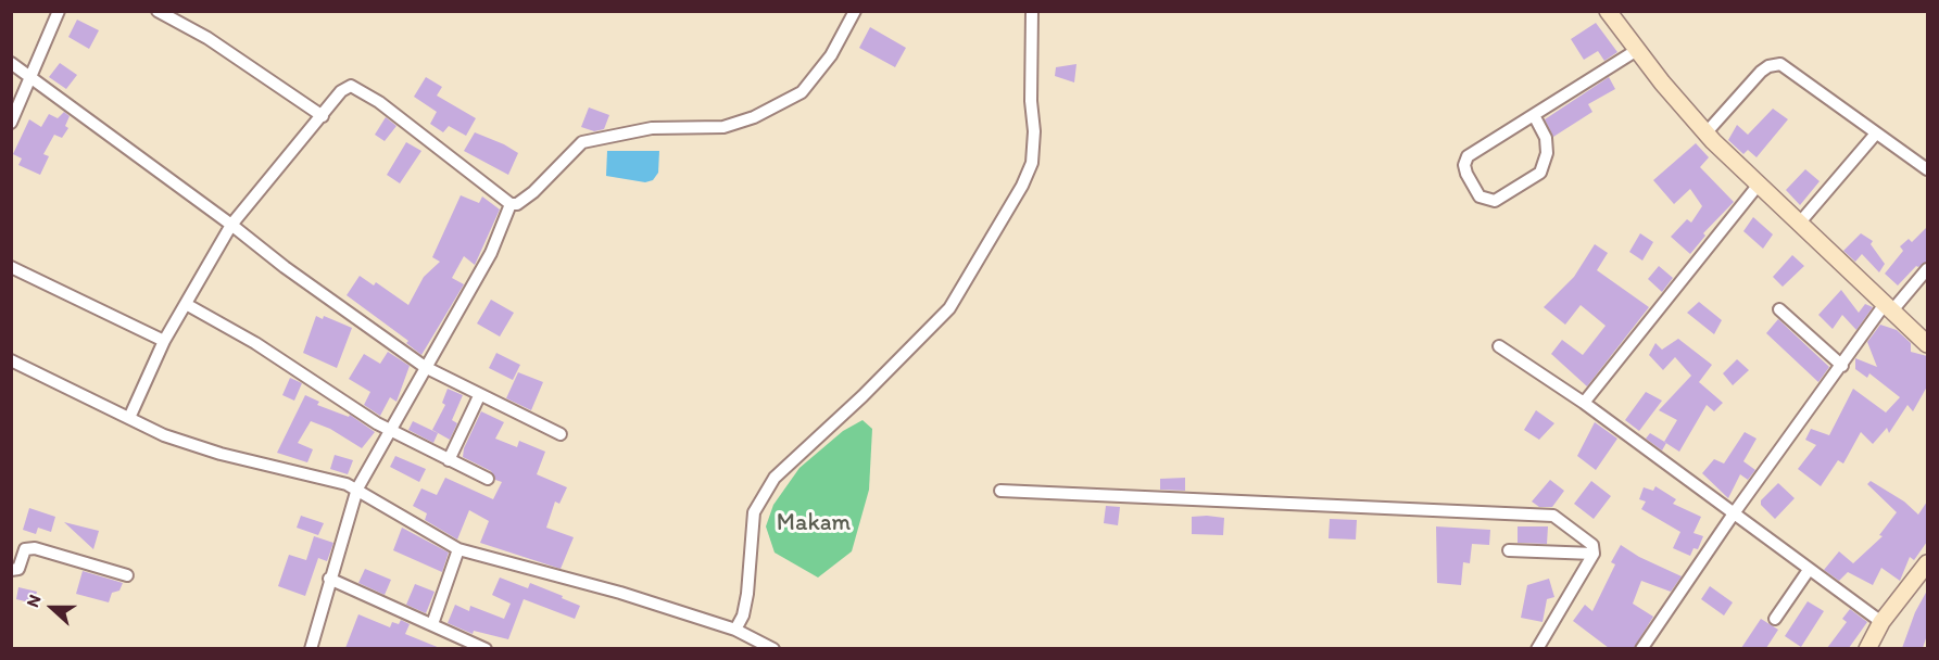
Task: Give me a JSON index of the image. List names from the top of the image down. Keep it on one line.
{"parks":["Makam"],"north":"left"}
